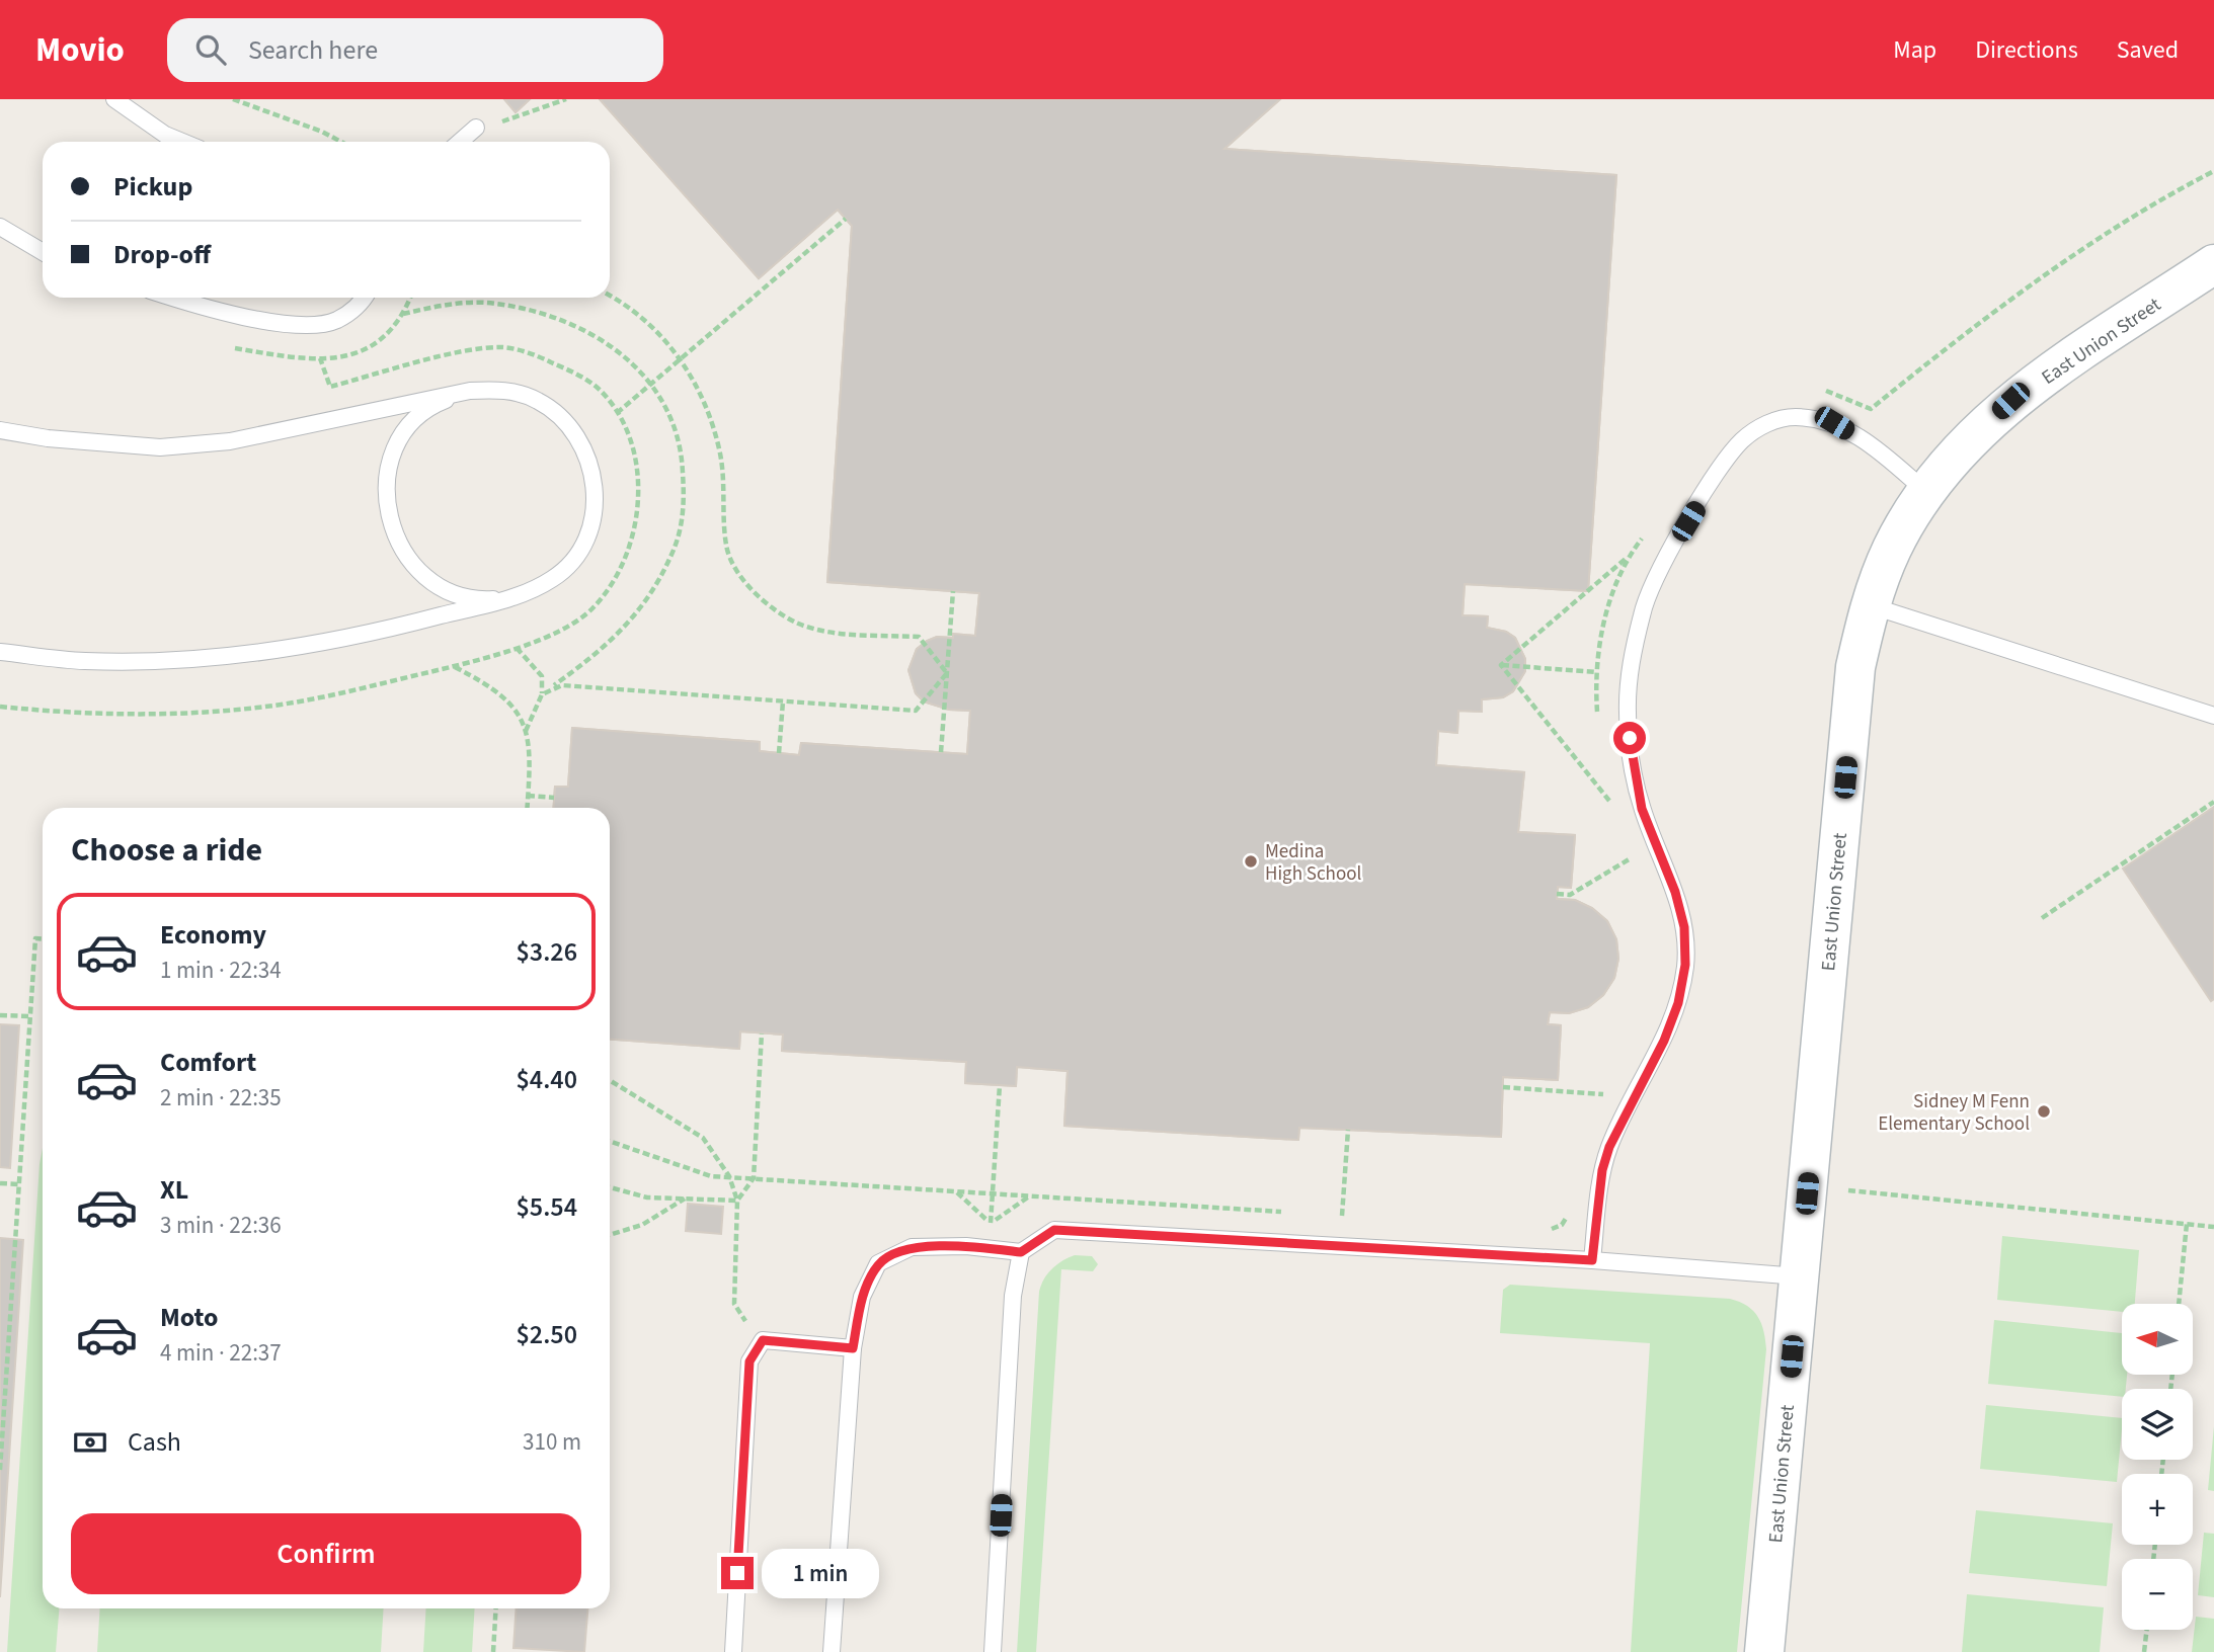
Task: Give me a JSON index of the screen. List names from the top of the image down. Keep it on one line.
{"streets":{"street":["East Union Street"]},"places":["Medina High School","Sidney M Fenn Elementary School"],"north":"left","page":{"header":"Movio","search":"Search here","nav":["Map","Directions","Saved"],"banner":["Pickup","Drop-off"],"heading":"Choose a ride","list":[{"name":"Economy","note":"1 min · 22:34","value":"$3.26"},{"name":"Comfort","note":"2 min · 22:35","value":"$4.40"},{"name":"XL","note":"3 min · 22:36","value":"$5.54"},{"name":"Moto","note":"4 min · 22:37","value":"$2.50"}],"map_buttons":["+","−"],"pay":["Cash","310 m"],"buttons":"Confirm","bubble":"1 min"}}
